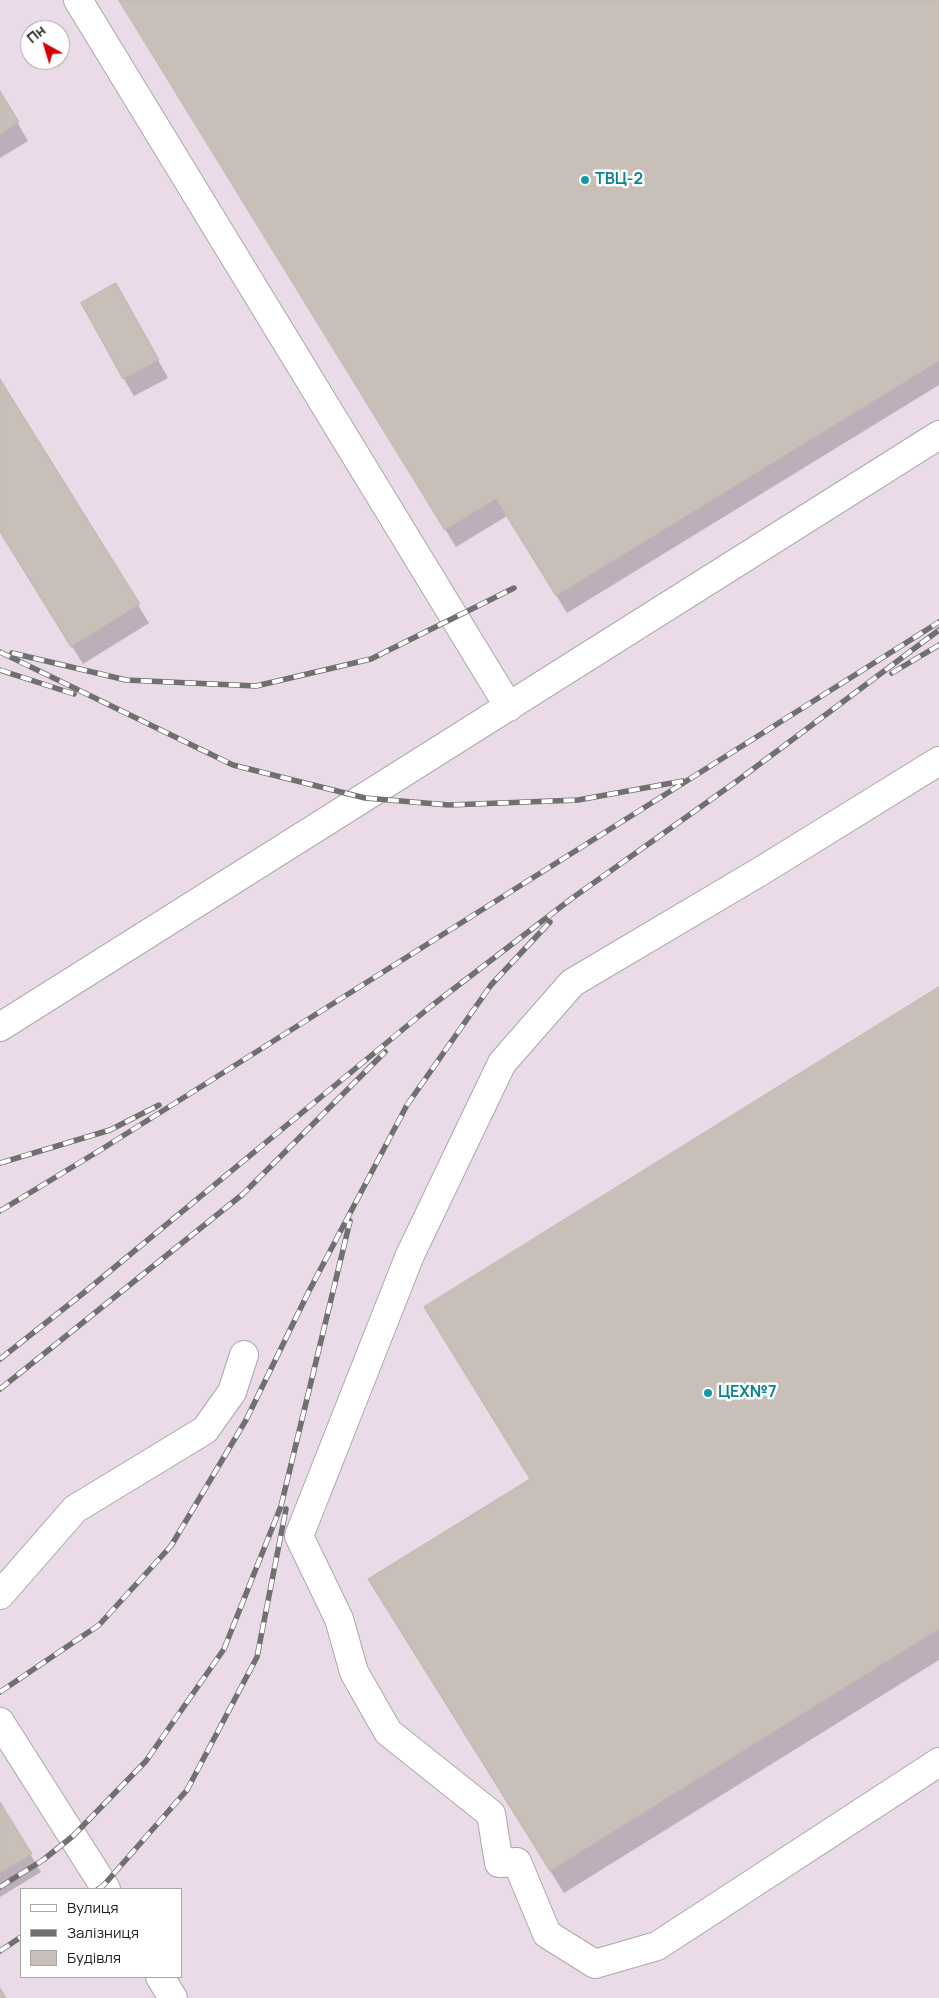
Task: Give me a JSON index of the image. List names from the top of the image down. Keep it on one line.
{"places":["ТВЦ-2","ЦЕХ№7"],"legend":["Вулиця","Залізниця","Будівля"],"north":"top left"}
